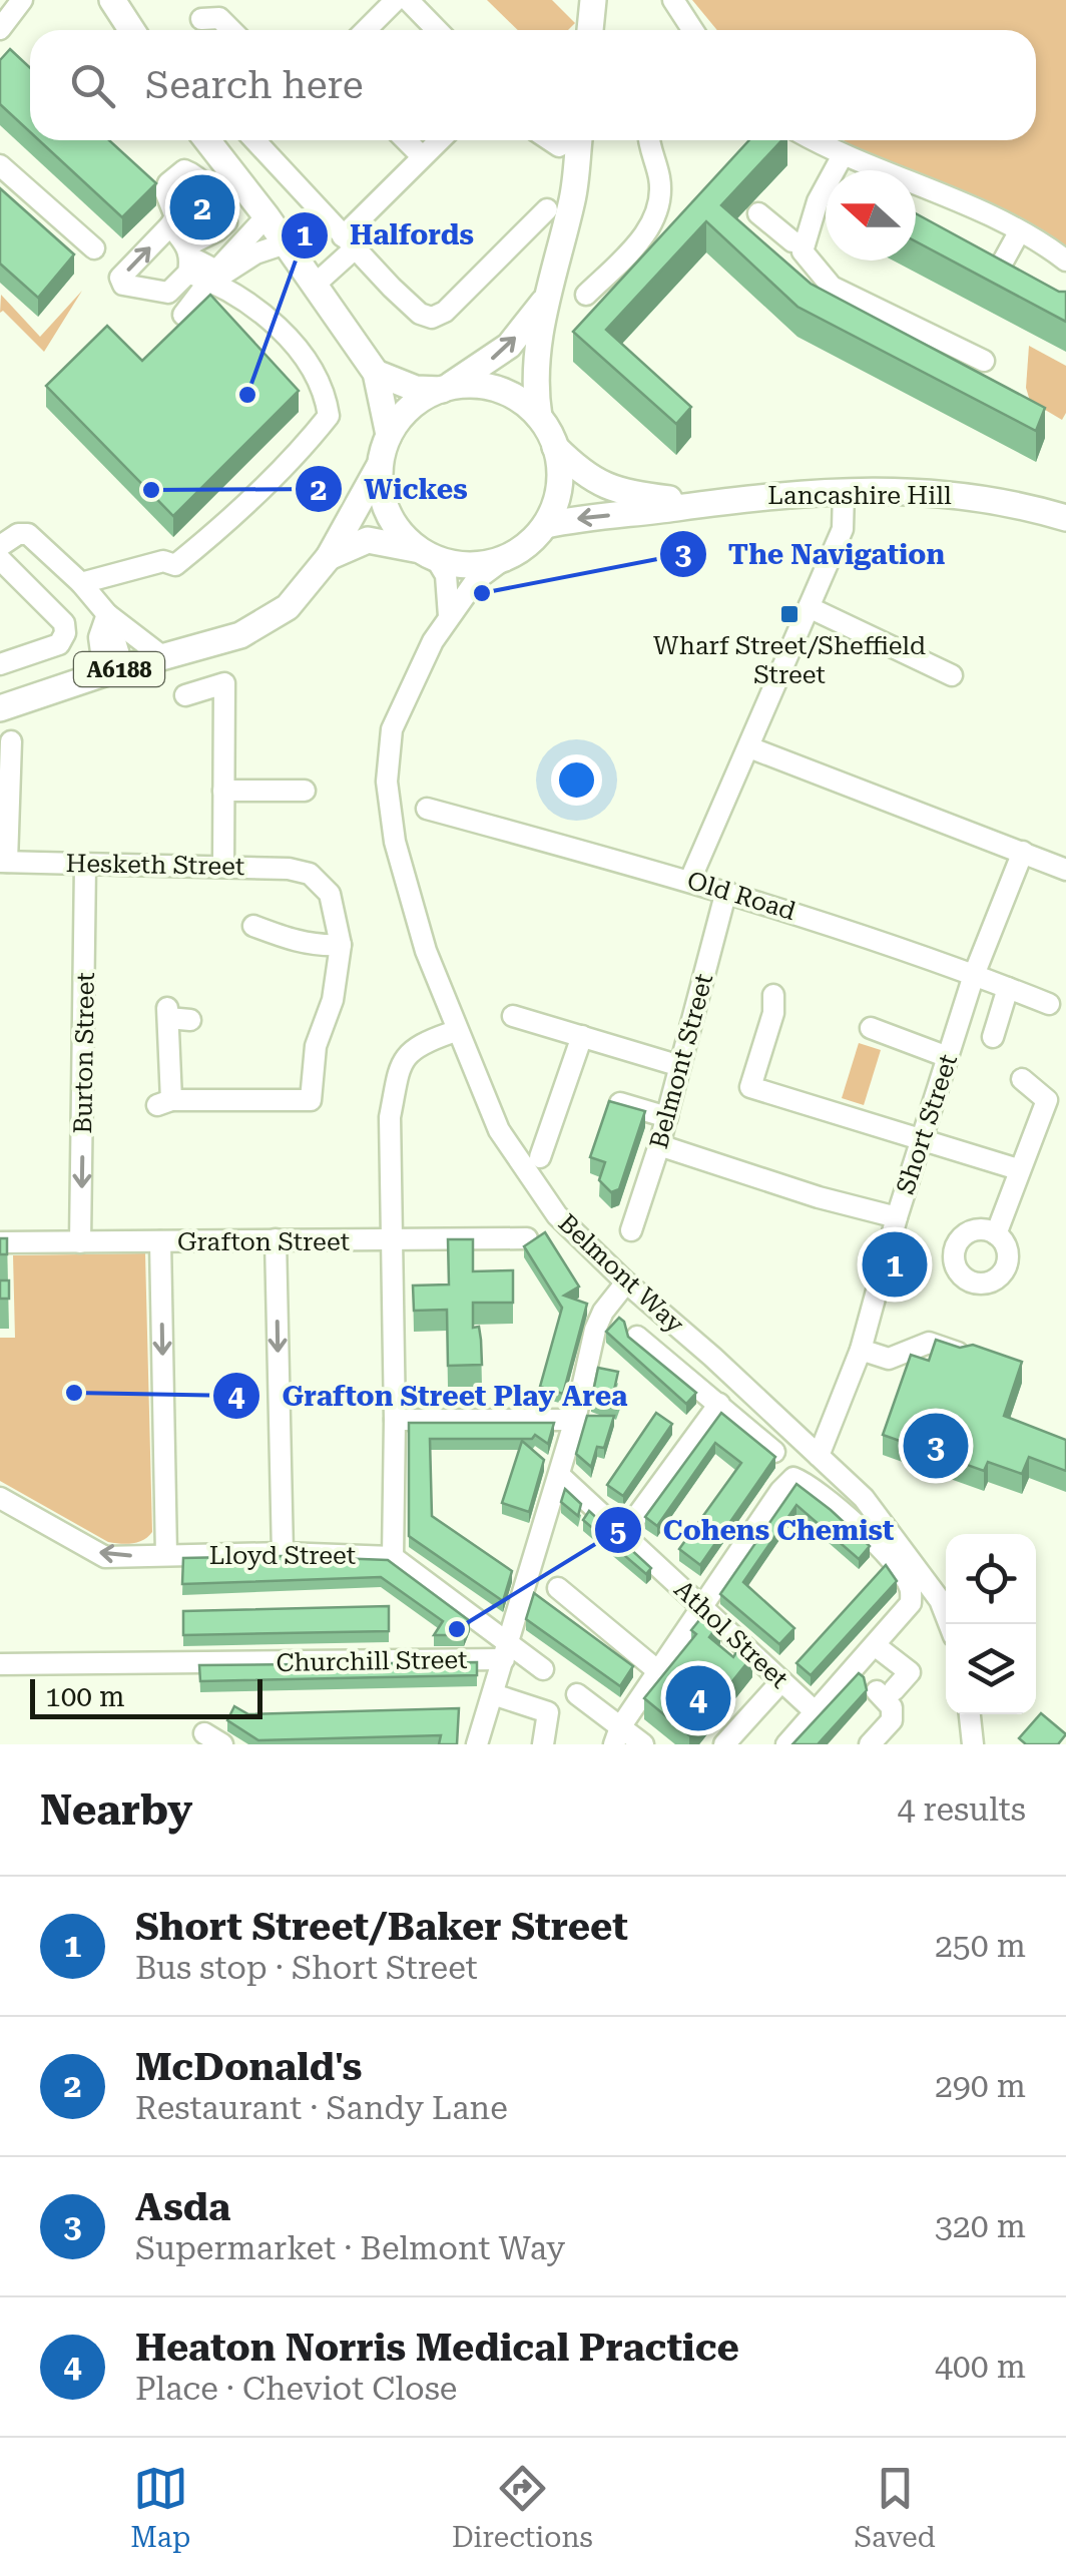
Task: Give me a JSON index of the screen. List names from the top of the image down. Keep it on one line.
{"streets":{"main road":["Lancashire Hill","A6188"],"street":["Hesketh Street","Old Road","Burton Street","Belmont Street","Short Street","Grafton Street","Belmont Way","Lloyd Street","Athol Street","Churchill Street"]},"crossings":[["Lancashire Hill","A6188"],["Lancashire Hill","Belmont Way"],["A6188","Belmont Way"],["Hesketh Street","Burton Street"],["Old Road","Belmont Street"],["Old Road","Short Street"],["Burton Street","Grafton Street"],["Short Street","Belmont Way"],["Lloyd Street","Churchill Street"]],"one_way":["Burton Street"],"places":{"other":["Halfords","Wickes","The Navigation","Grafton Street Play Area","Cohens Chemist"],"transit":["Wharf Street/Sheffield Street"]},"scale_bar":"100 m","north":"left","page":{"search":"Search here","pins":["2","1","3","4"],"scale":"100 m","heading":["Nearby","4 results"],"list":[{"mark":"1","name":"Short Street/Baker Street","note":"Bus stop · Short Street","value":"250 m"},{"mark":"2","name":"McDonald's","note":"Restaurant · Sandy Lane","value":"290 m"},{"mark":"3","name":"Asda","note":"Supermarket · Belmont Way","value":"320 m"},{"mark":"4","name":"Heaton Norris Medical Practice","note":"Place · Cheviot Close","value":"400 m"}],"nav":["Map","Directions","Saved"]}}
